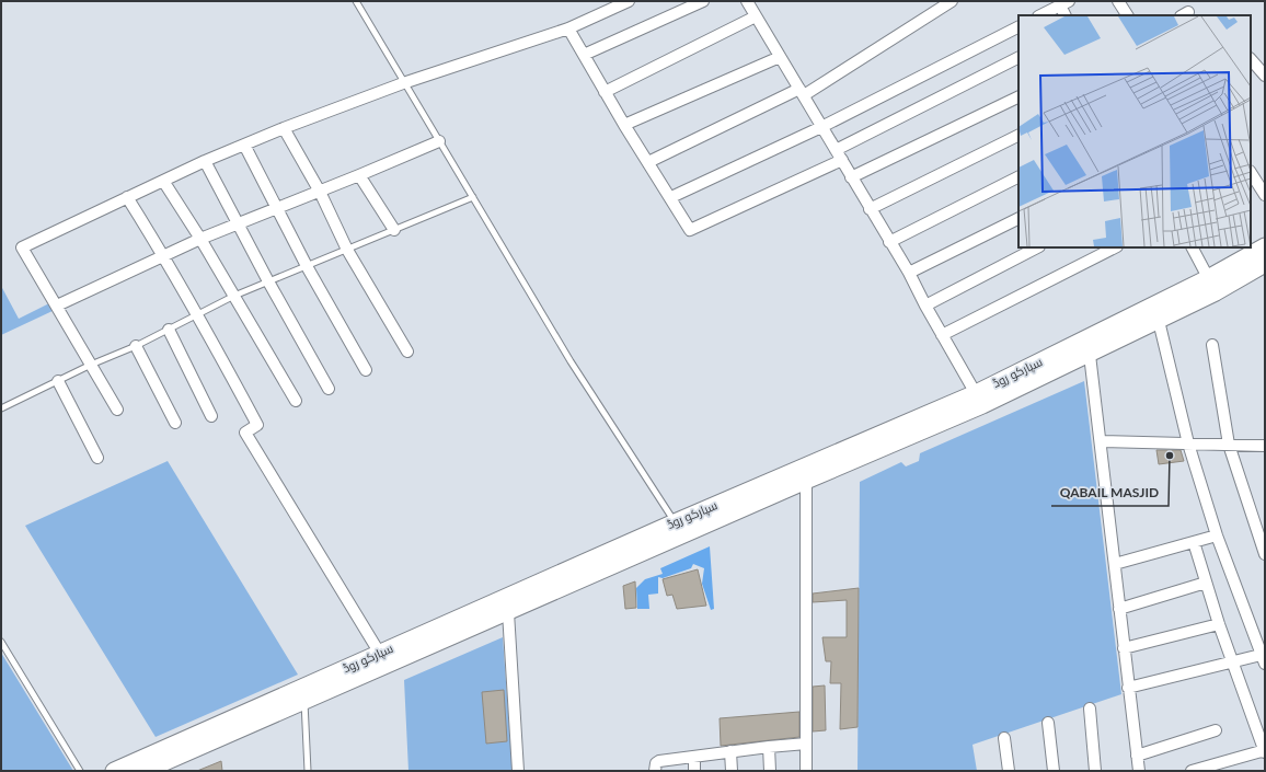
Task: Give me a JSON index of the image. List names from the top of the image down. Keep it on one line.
{"streets":{"street":["سپارکو روڈ"]},"places":["QABAIL MASJID"]}
